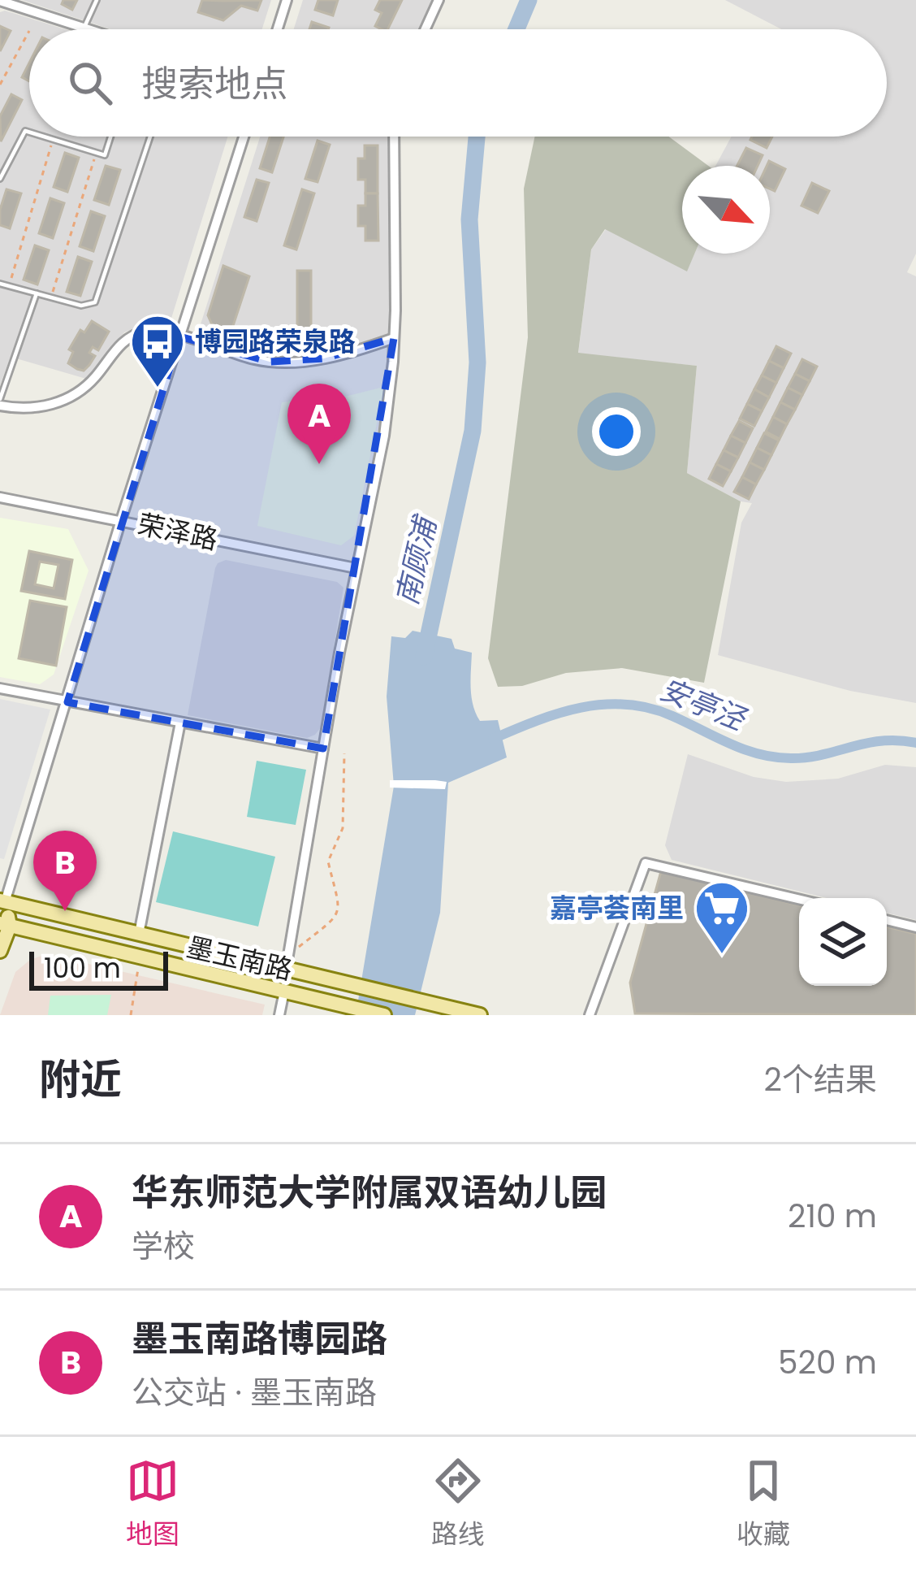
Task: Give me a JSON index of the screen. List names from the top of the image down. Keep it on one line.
{"streets":{"main road":["墨玉南路"],"street":["荣泽路"]},"water":["南顾浦","安亭泾"],"places":{"bus stop":["博园路荣泉路"],"supermarket":["嘉亭荟南里"]},"scale_bar":"100 m","north":"bottom right","page":{"search":"搜索地点","pins":["A","B"],"scale":"100 m","heading":["附近","2个结果"],"list":[{"mark":"A","name":"华东师范大学附属双语幼儿园","note":"学校","value":"210 m"},{"mark":"B","name":"墨玉南路博园路","note":"公交站 · 墨玉南路","value":"520 m"}],"nav":["地图","路线","收藏"]}}
